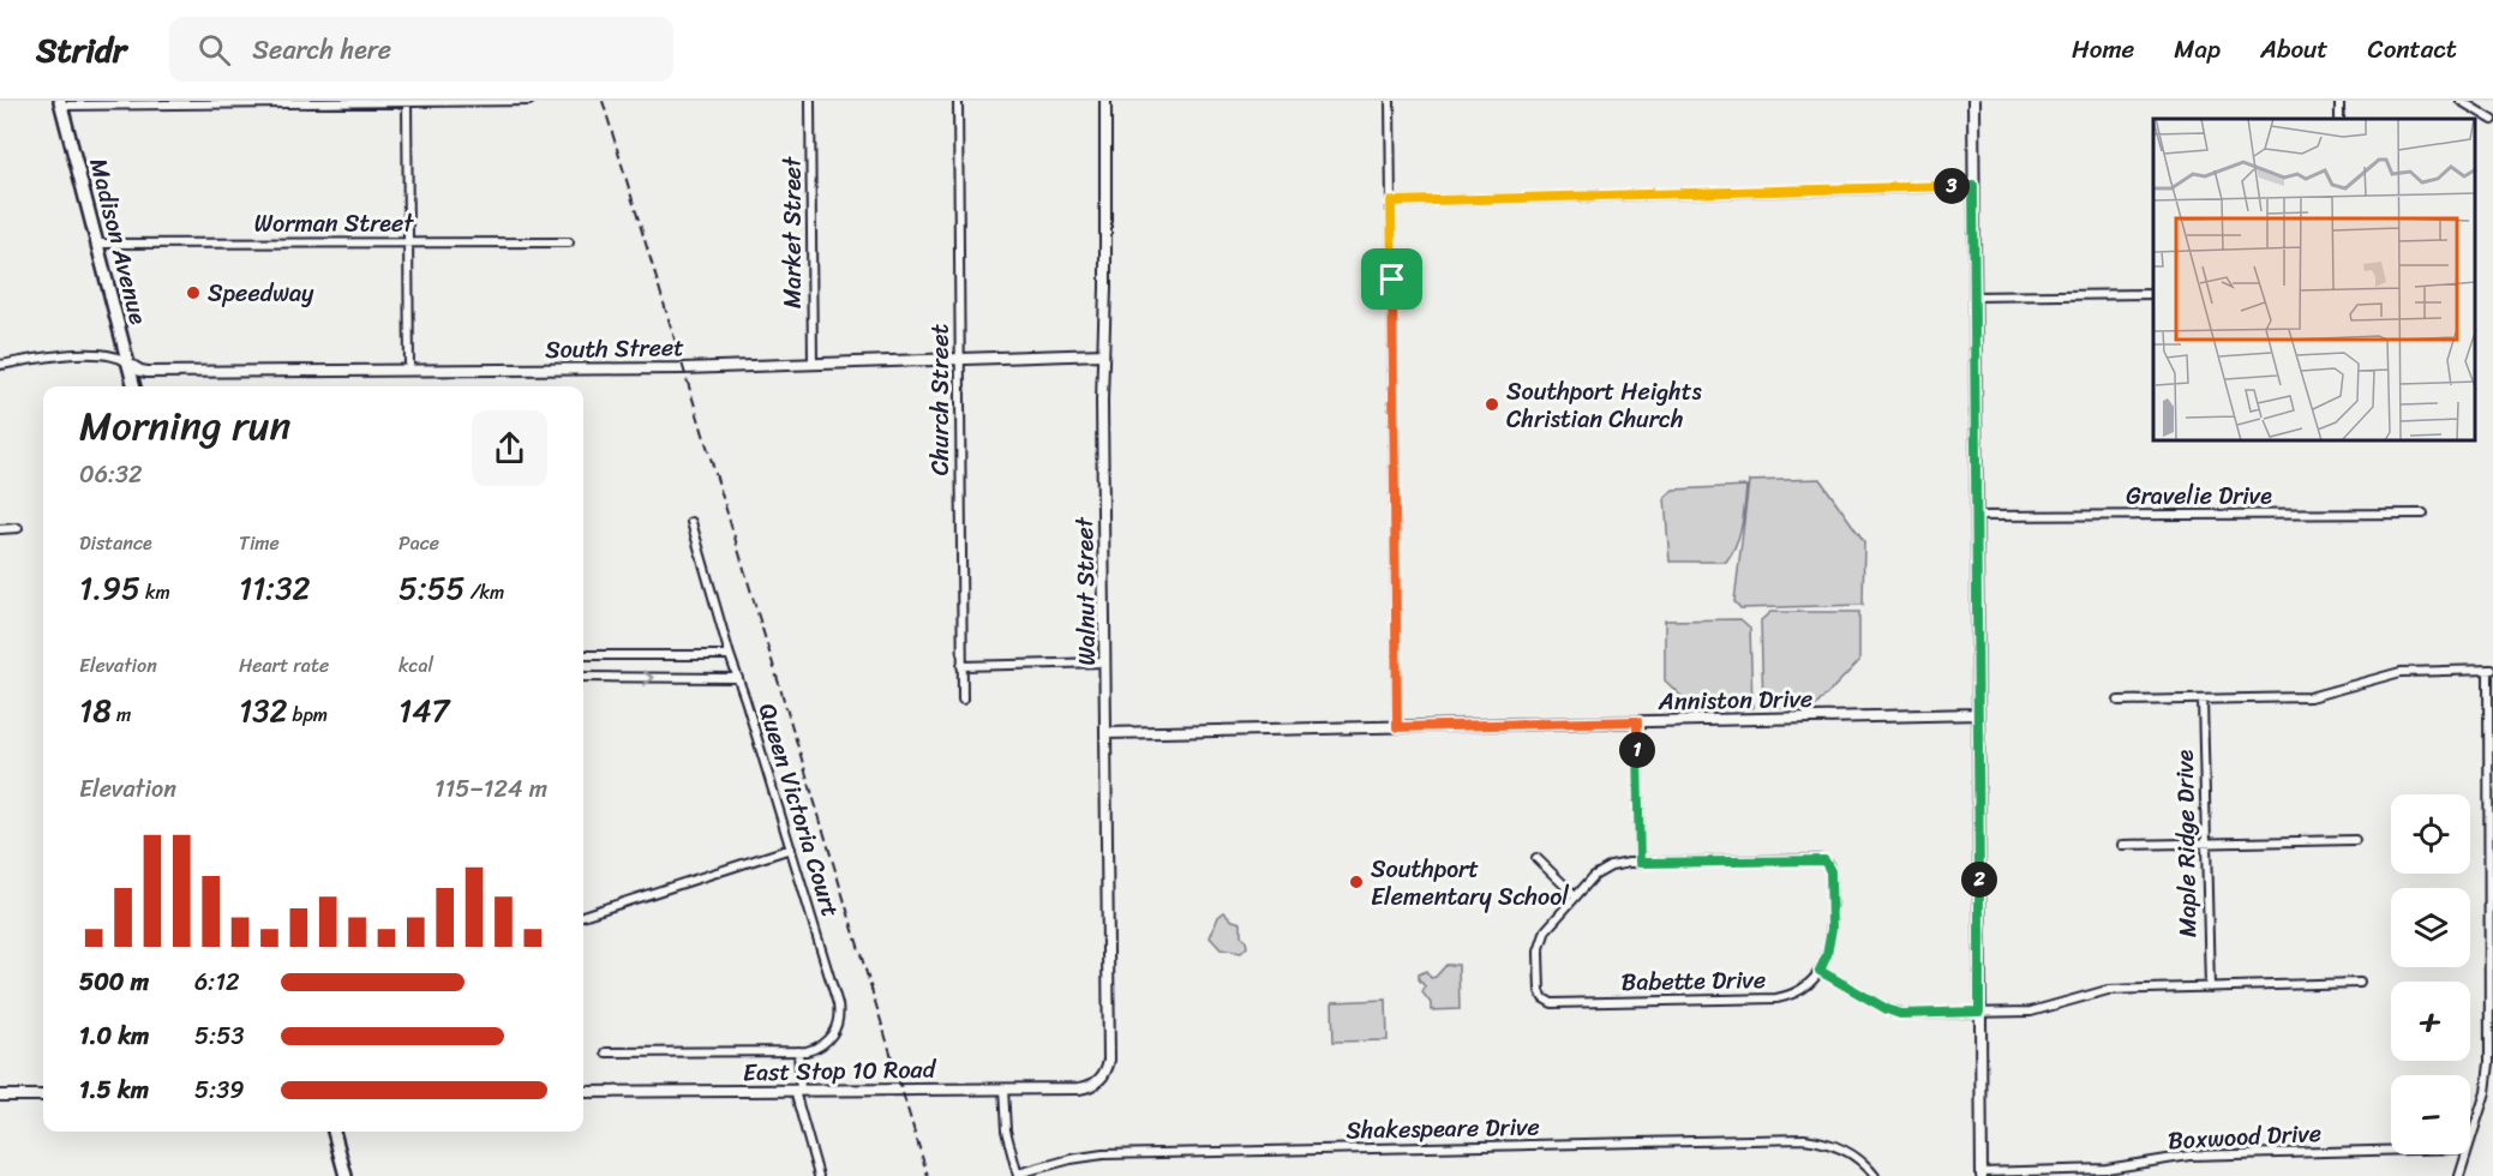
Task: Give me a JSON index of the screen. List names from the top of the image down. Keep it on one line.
{"streets":{"main road":["Madison Avenue"],"street":["Worman Street","Market Street","South Street","Church Street","Gravelie Drive","Walnut Street","Anniston Drive","Queen Victoria Court","Maple Ridge Drive","Babette Drive","East Stop 10 Road","Shakespeare Drive","Boxwood Drive"]},"crossings":[["Worman Street","Madison Avenue"],["Market Street","South Street"],["Madison Avenue","South Street"],["South Street","Church Street"],["South Street","Walnut Street"],["Walnut Street","Anniston Drive"],["Walnut Street","East Stop 10 Road"]],"places":["Speedway","Southport Heights Christian Church","Southport Elementary School"],"page":{"header":"Stridr","search":"Search here","nav":["Home","Map","About","Contact"],"pins":["3","1","2"],"heading":["Morning run","06:32"],"stats":[["Distance","1.95 km"],["Time","11:32"],["Pace","5:55 /km"],["Elevation","18 m"],["Heart rate","132 bpm"],["kcal","147"]],"chart":["Elevation","115–124 m"],"map_buttons":["+","−"],"list":[{"name":"500 m","note":"6:12"},{"name":"1.0 km","note":"5:53"},{"name":"1.5 km","note":"5:39"}]}}
